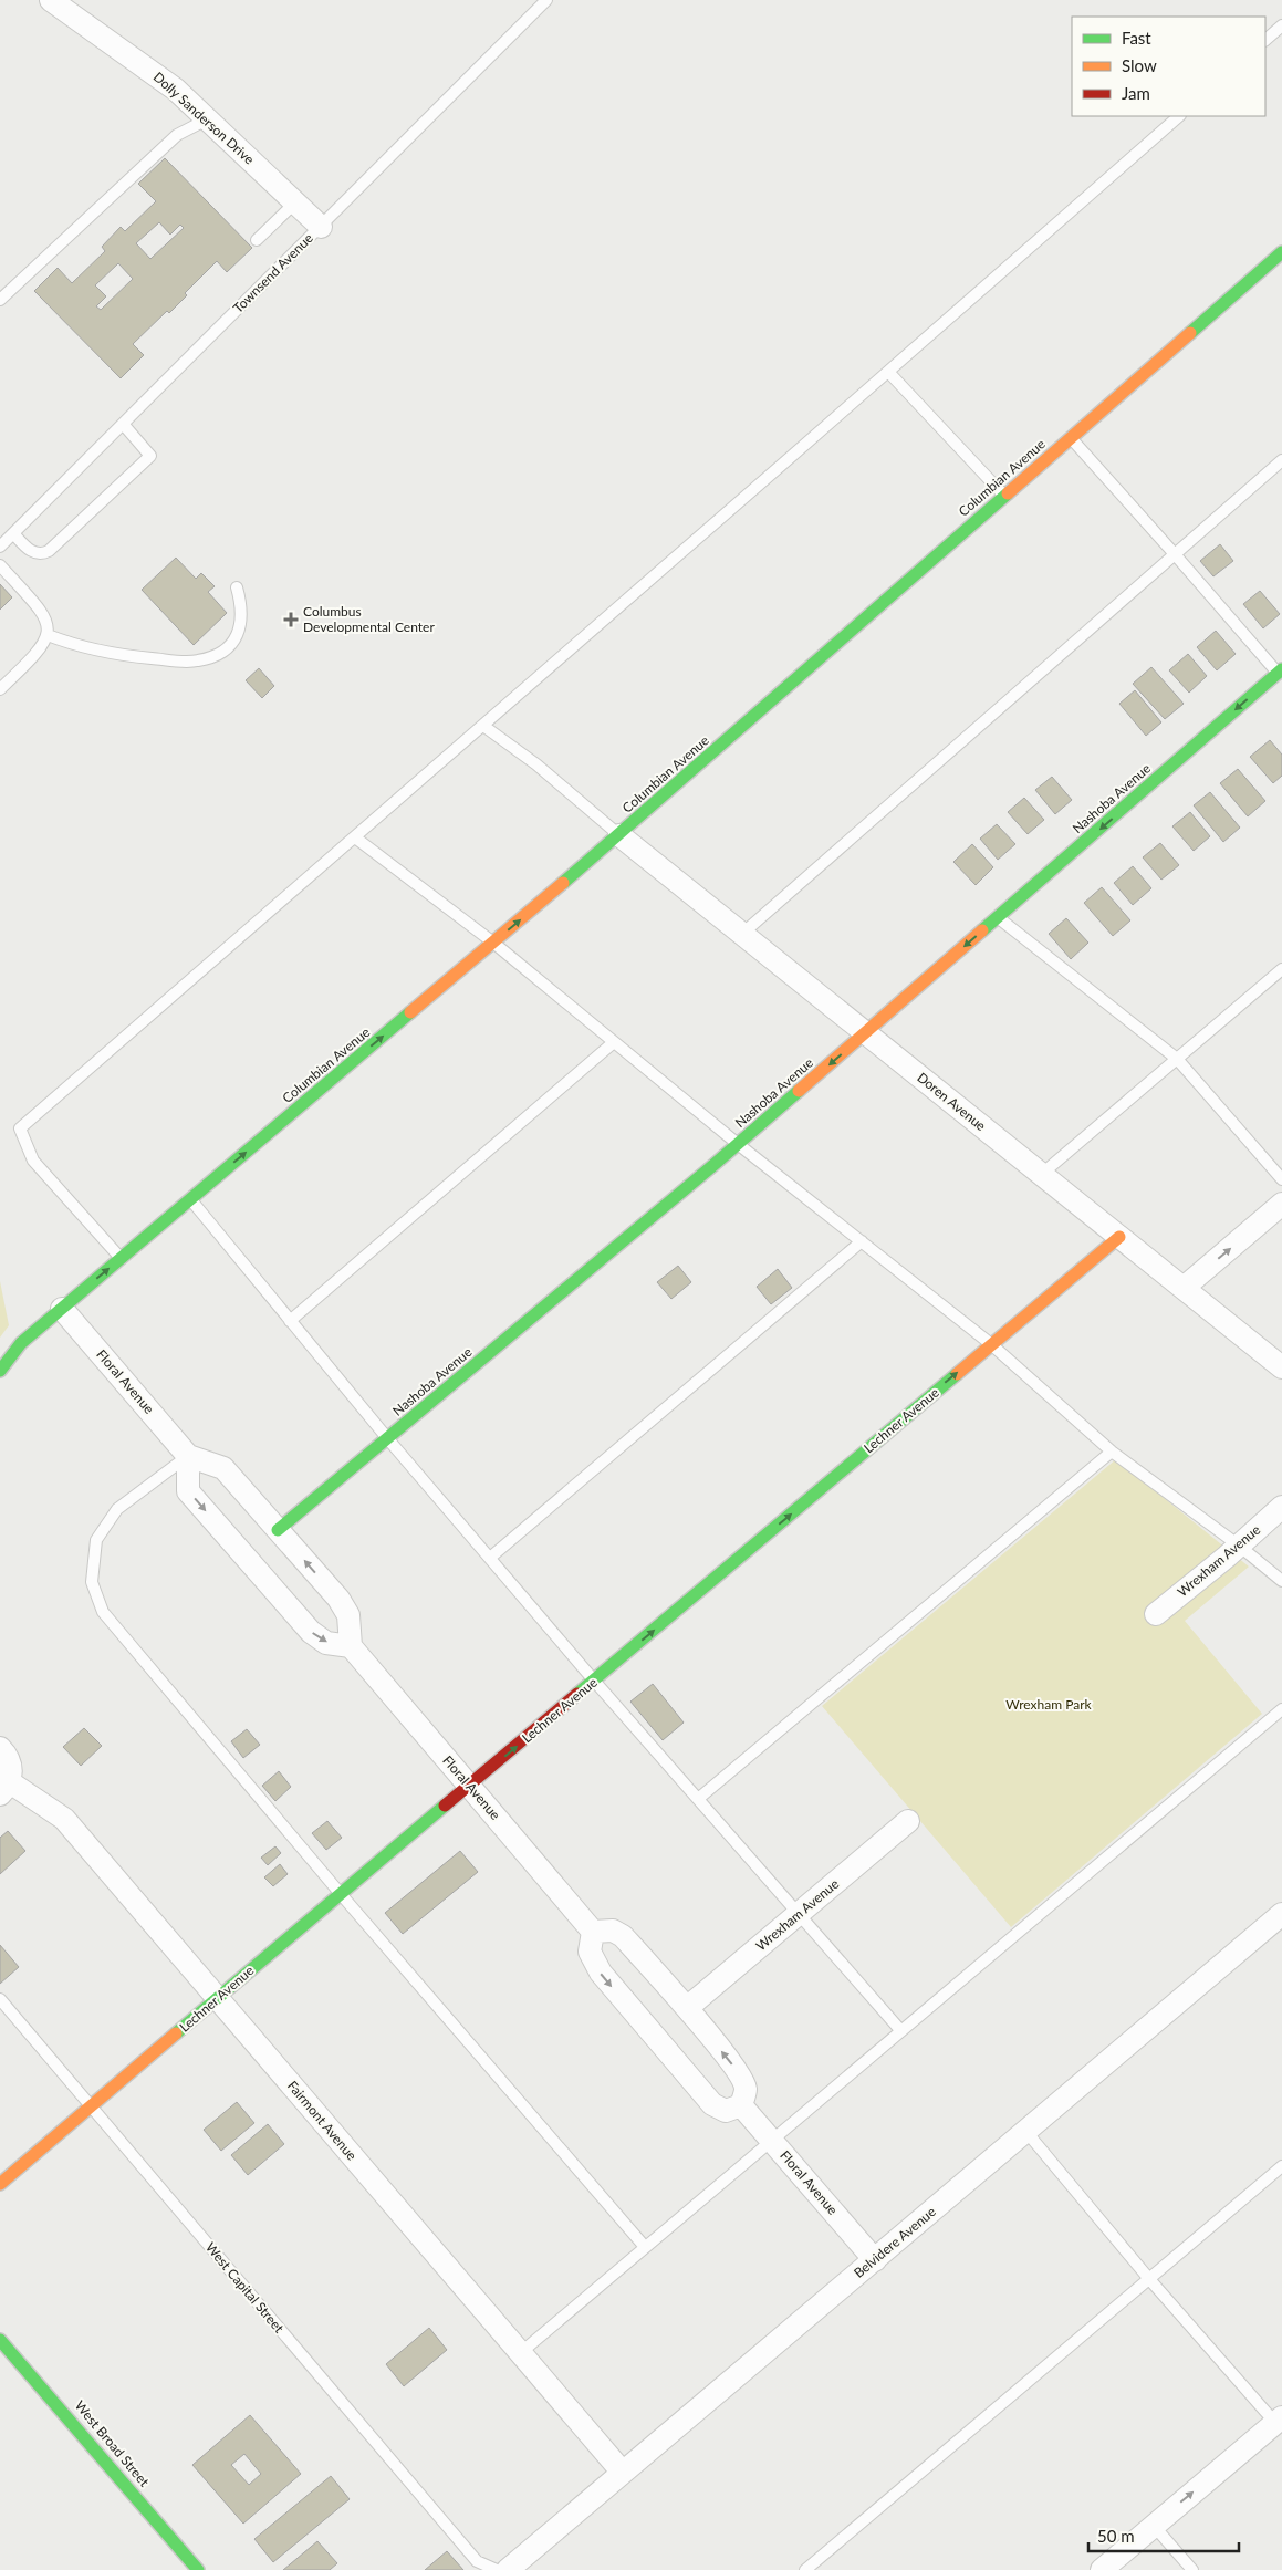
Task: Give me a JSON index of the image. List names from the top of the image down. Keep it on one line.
{"streets":{"street":["Dolly Sanderson Drive","Columbian Avenue","Nashoba Avenue","Doren Avenue","Floral Avenue","Lechner Avenue","Wrexham Avenue","Fairmont Avenue","Belvidere Avenue","West Broad Street"],"lane":["Townsend Avenue","West Capital Street"]},"crossings":[["Dolly Sanderson Drive","Townsend Avenue"],["Columbian Avenue","Doren Avenue"],["Columbian Avenue","Floral Avenue"],["Nashoba Avenue","Doren Avenue"],["Doren Avenue","Lechner Avenue"],["Floral Avenue","Lechner Avenue"],["Floral Avenue","Belvidere Avenue"],["Lechner Avenue","Fairmont Avenue"],["Lechner Avenue","West Capital Street"],["Fairmont Avenue","Belvidere Avenue"]],"one_way":["Columbian Avenue","Nashoba Avenue","Lechner Avenue"],"parks":["Wrexham Park"],"places":{"health":["Columbus Developmental Center"]},"legend":["Fast","Slow","Jam"],"scale_bar":"50 m"}
